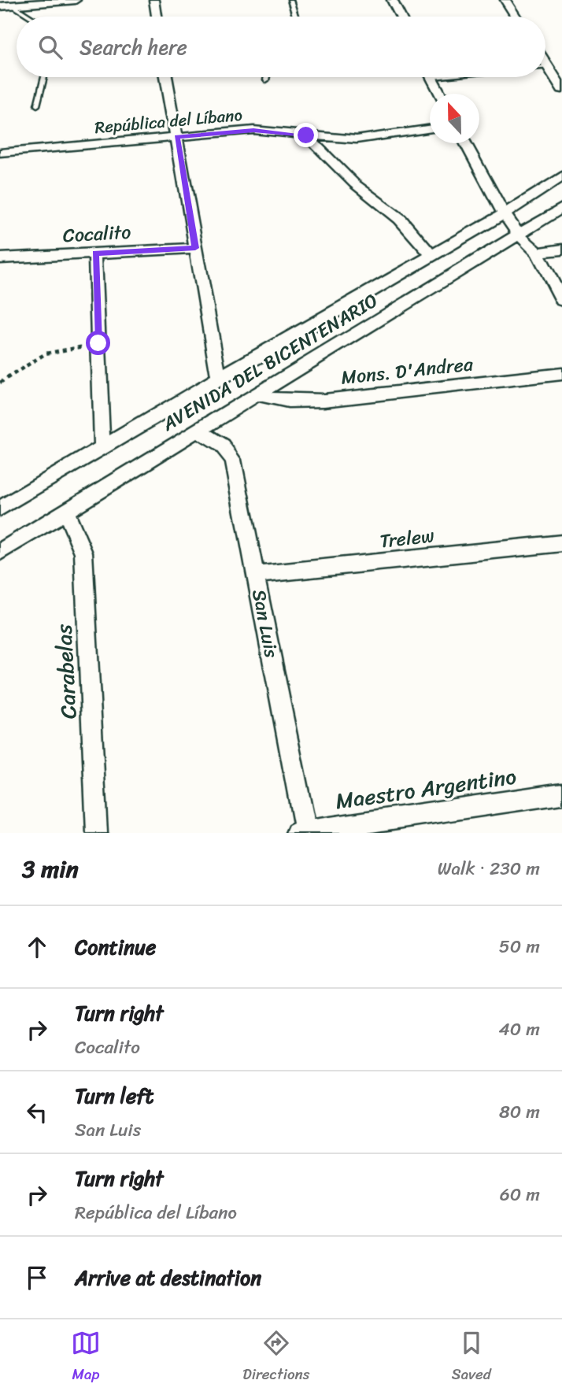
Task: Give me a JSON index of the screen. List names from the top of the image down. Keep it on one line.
{"streets":{"street":["República del Líbano","Cocalito","AVENIDA DEL BICENTENARIO","Mons. D'Andrea","Trelew","San Luis","Carabelas","Maestro Argentino"]},"crossings":[["AVENIDA DEL BICENTENARIO","Mons. D'Andrea"],["AVENIDA DEL BICENTENARIO","San Luis"],["AVENIDA DEL BICENTENARIO","Carabelas"],["Trelew","San Luis"],["San Luis","Maestro Argentino"]],"north":"top","page":{"search":"Search here","heading":["3 min","Walk · 230 m"],"list":[["Continue","50 m"],["Turn right","Cocalito","40 m"],["Turn left","San Luis","80 m"],["Turn right","República del Líbano","60 m"],"Arrive at destination"],"nav":["Map","Directions","Saved"]}}
